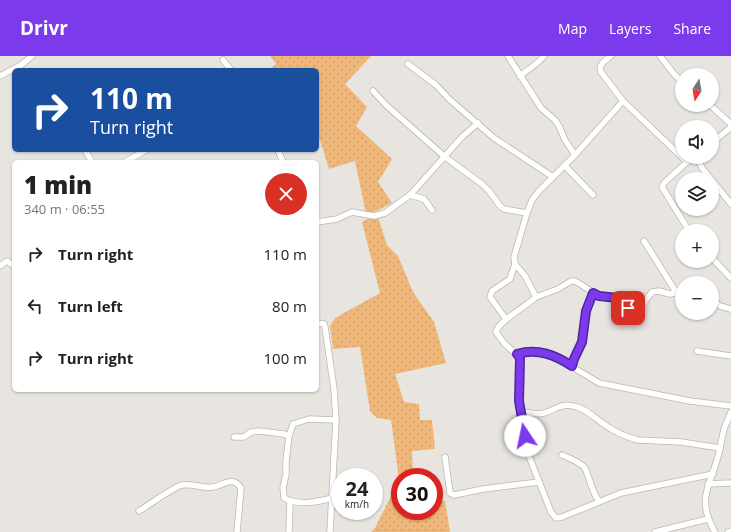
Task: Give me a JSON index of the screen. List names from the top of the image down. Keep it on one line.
{"north":"bottom","page":{"header":"Drivr","nav":["Map","Layers","Share"],"map_buttons":["+","−"],"turn":["110 m","Turn right"],"heading":["1 min","340 m · 06:55"],"list":[{"name":"Turn right","value":"110 m"},{"name":"Turn left","value":"80 m"},{"name":"Turn right","value":"100 m"}],"speed":"24 km/h","limit":"30"}}
